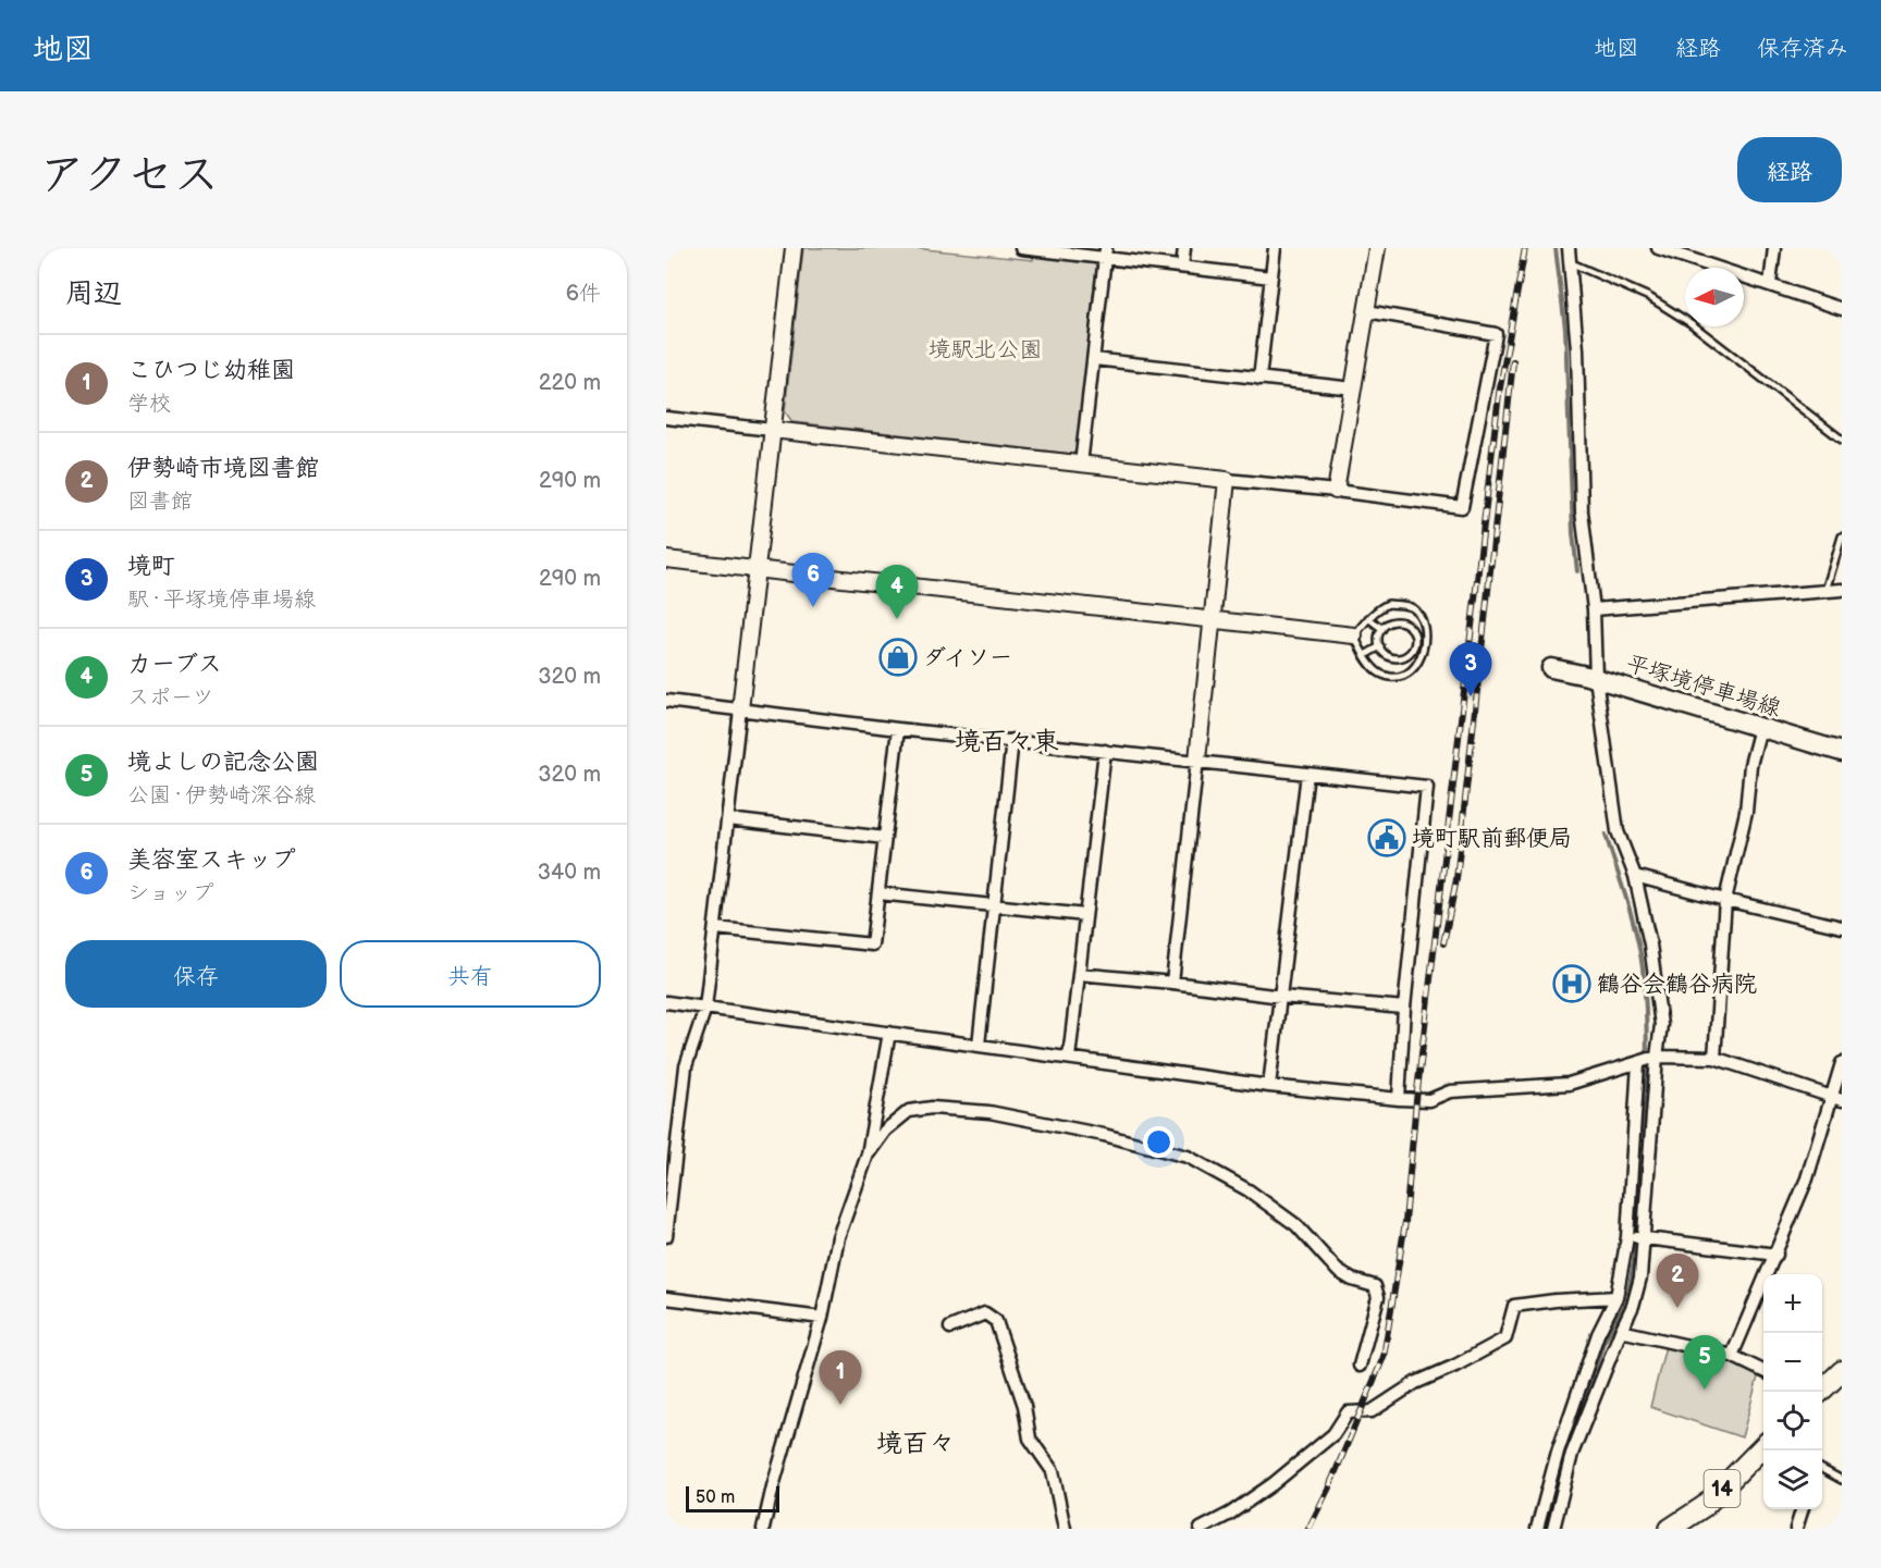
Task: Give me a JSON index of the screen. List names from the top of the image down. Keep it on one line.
{"streets":{"main road":["平塚境停車場線","14"]},"districts":["境百々東","境百々"],"parks":["境駅北公園"],"places":{"shop":["ダイソー"],"public building":["境町駅前郵便局"],"hospital":["鶴谷会鶴谷病院"]},"scale_bar":"50 m","north":"left","page":{"header":"地図","nav":["地図","経路","保存済み"],"title":"アクセス","buttons":["経路",["保存","共有"]],"heading":["周辺","6件"],"list":[{"mark":"1","name":"こひつじ幼稚園","note":"学校","value":"220 m"},{"mark":"2","name":"伊勢崎市境図書館","note":"図書館","value":"290 m"},{"mark":"3","name":"境町","note":"駅 · 平塚境停車場線","value":"290 m"},{"mark":"4","name":"カーブス","note":"スポーツ","value":"320 m"},{"mark":"5","name":"境よしの記念公園","note":"公園 · 伊勢崎深谷線","value":"320 m"},{"mark":"6","name":"美容室スキップ","note":"ショップ","value":"340 m"}],"pins":["6","4","3","2","5","1"],"map_buttons":["+","−"],"scale":"50 m"}}
